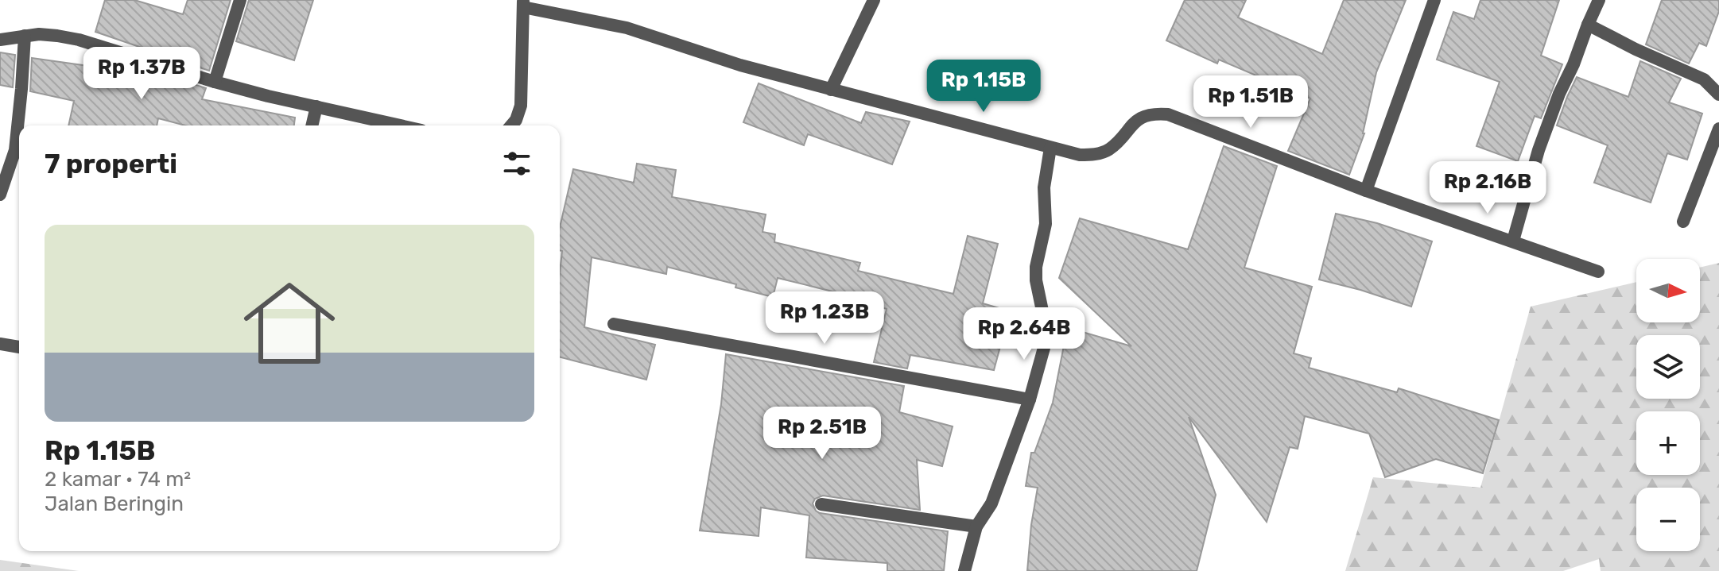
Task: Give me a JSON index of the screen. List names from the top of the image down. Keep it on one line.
{"north":"right","page":{"price":["Rp 1.37B","Rp 1.15B","Rp 1.51B","Rp 2.16B","Rp 1.23B","Rp 2.64B","Rp 2.51B"],"heading":"7 properti","list":[{"name":"Rp 1.15B","note":"2 kamar · 74 m² · Jalan Beringin"}],"map_buttons":["+","−"]}}
